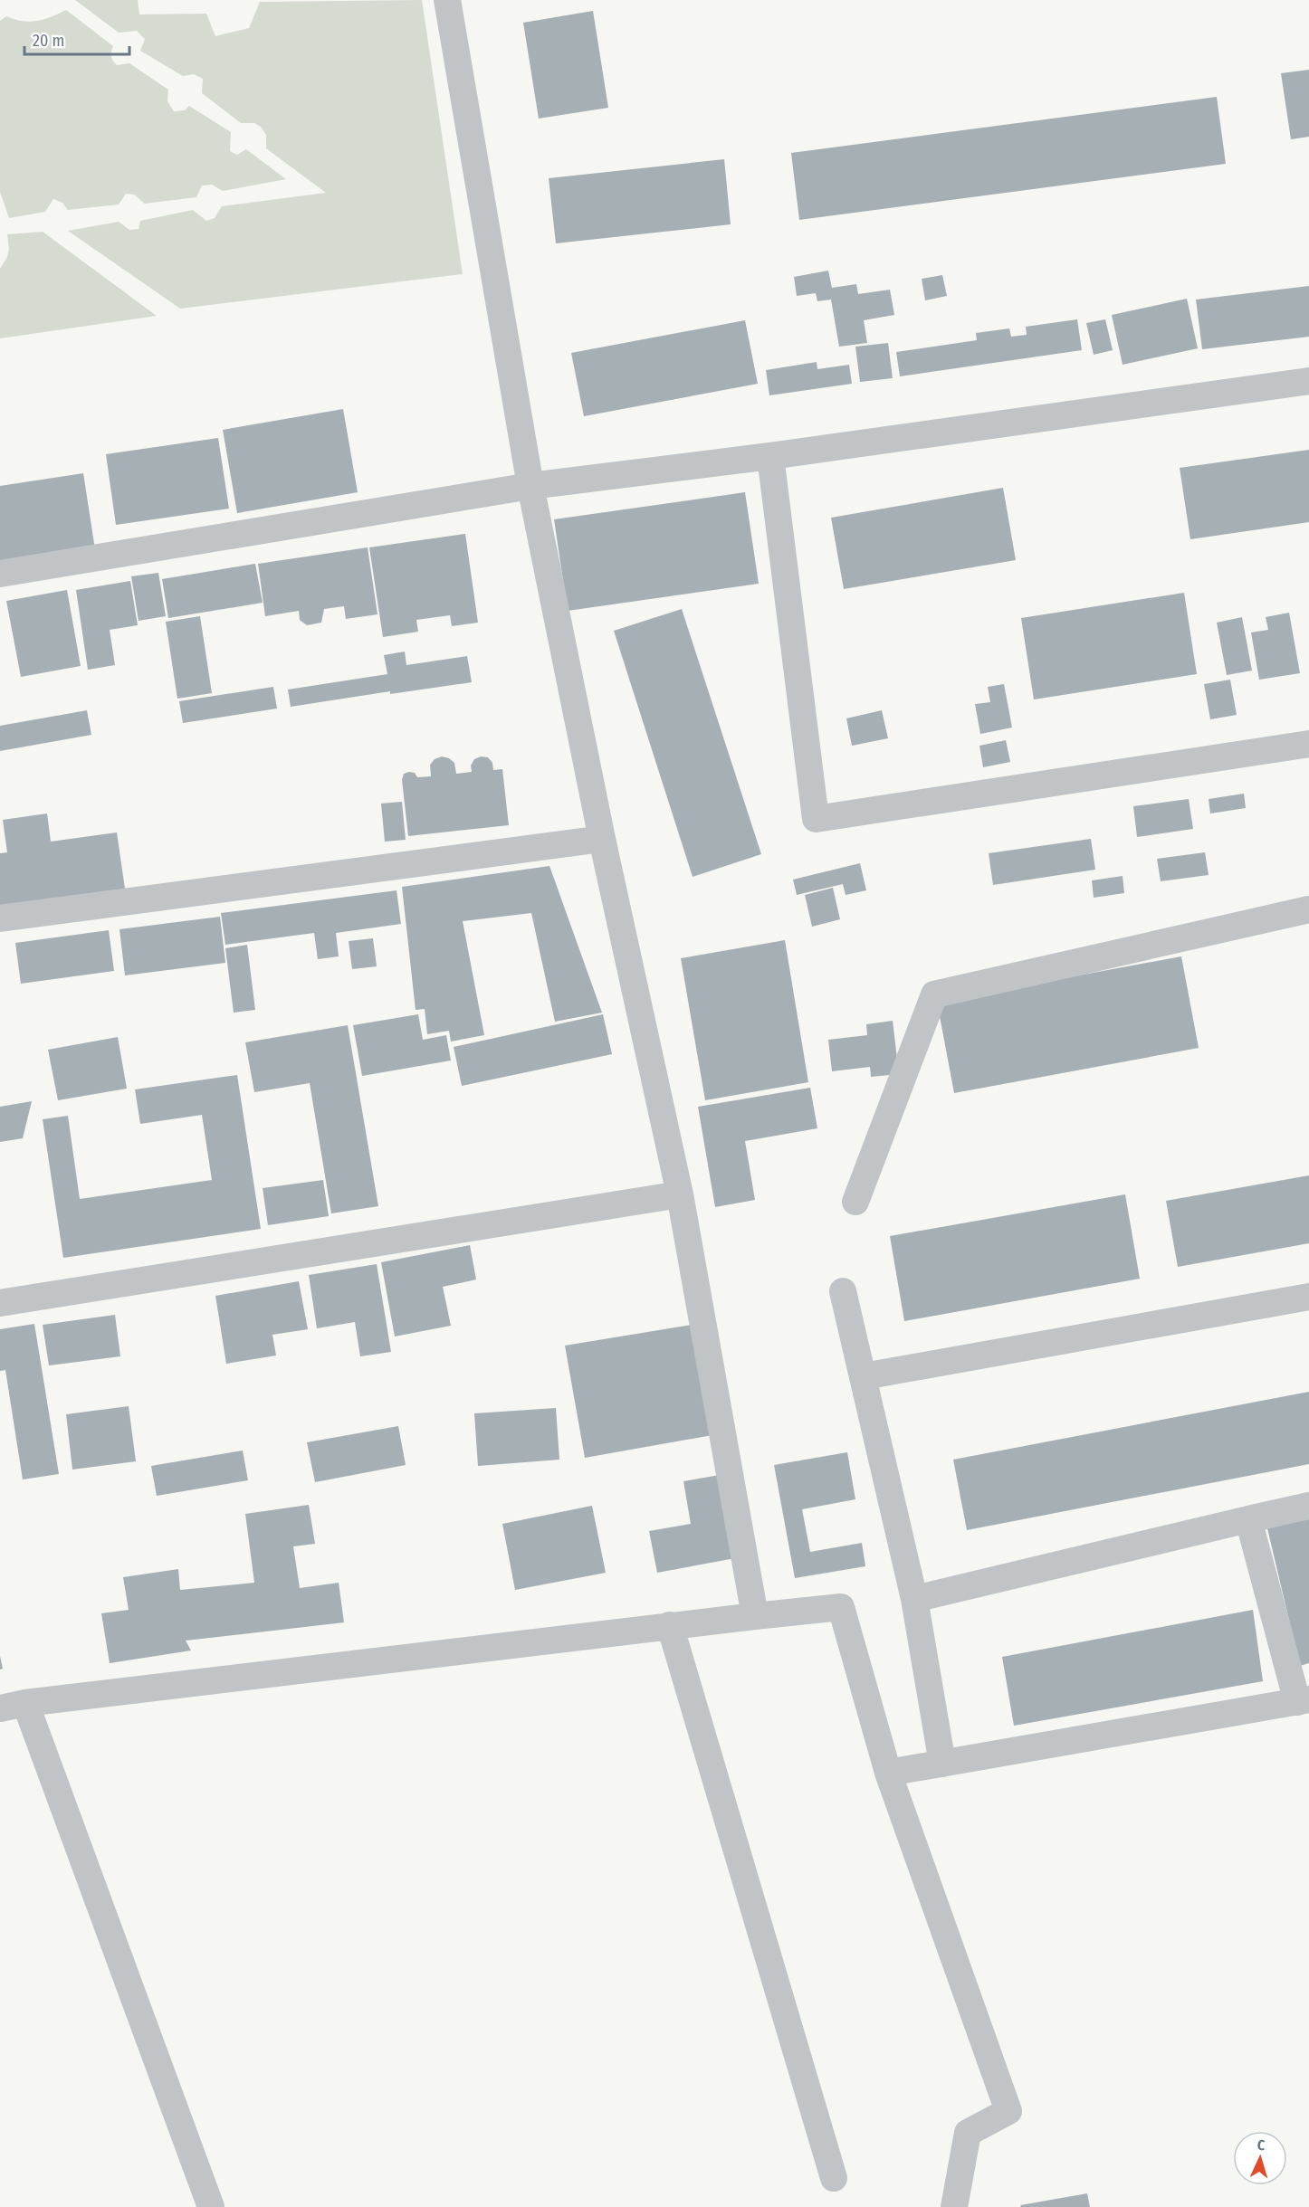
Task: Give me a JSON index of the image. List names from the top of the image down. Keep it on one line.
{"scale_bar":"20 m","north":"top"}
